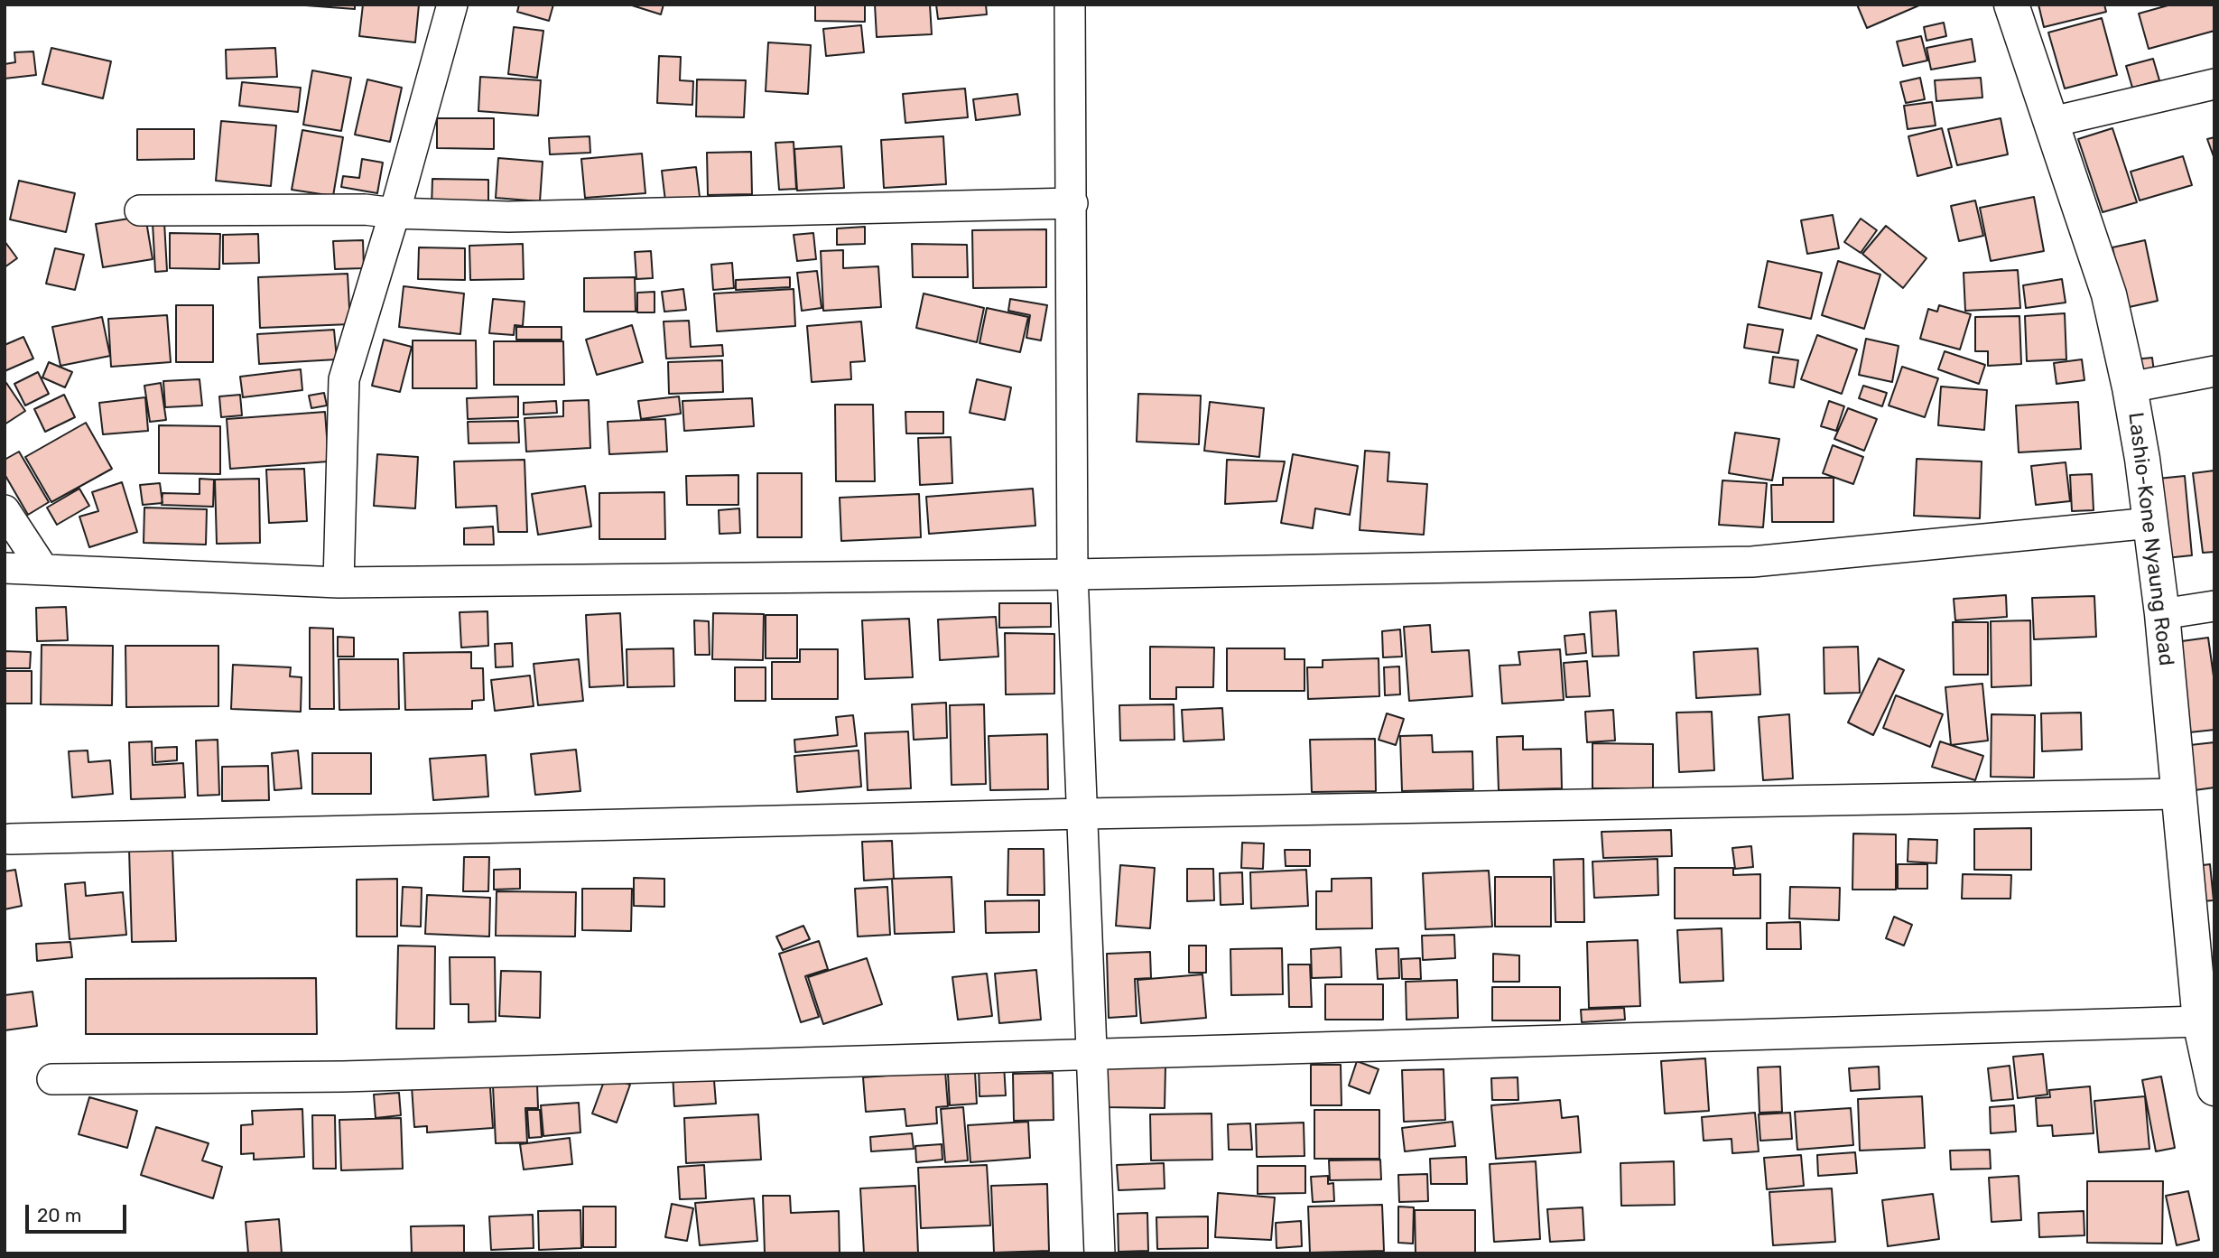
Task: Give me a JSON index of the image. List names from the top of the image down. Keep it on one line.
{"streets":{"main road":["Lashio-Kone Nyaung Road"]},"scale_bar":"20 m"}
